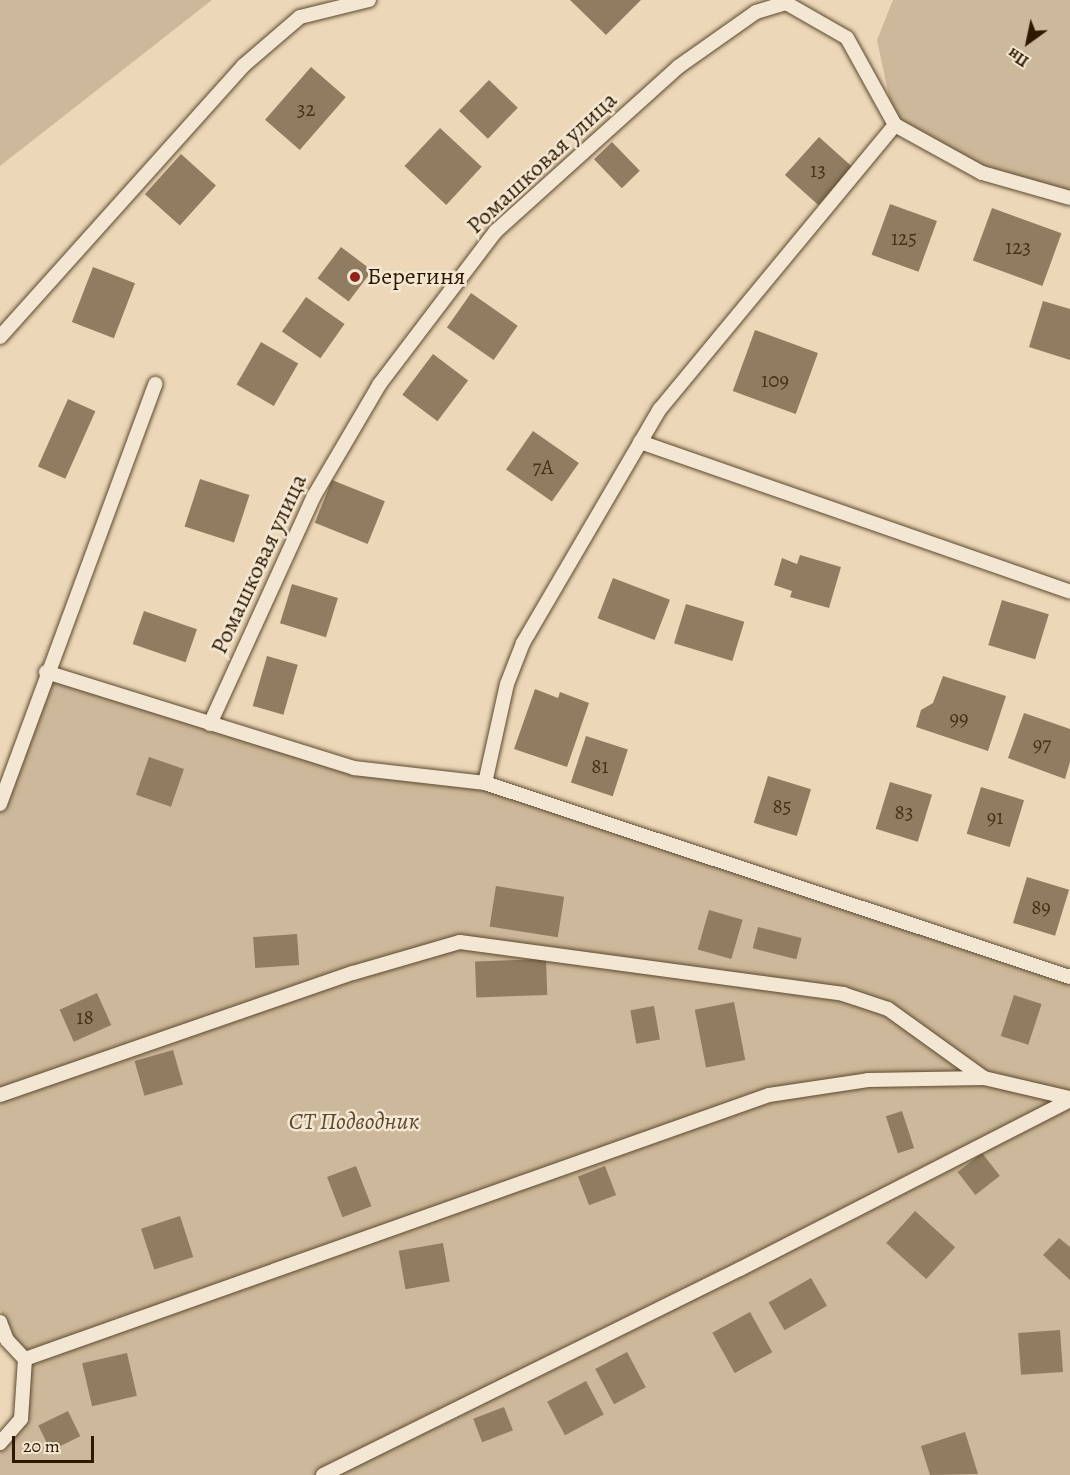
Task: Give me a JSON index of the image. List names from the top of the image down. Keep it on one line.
{"streets":{"lane":["Ромашковая улица"]},"parks":["СТ Подводник"],"places":["Берегиня"],"house_numbers":["32","13","125","123","109","7А","99","97","81","85","83","91","89","18"],"scale_bar":"20 m","north":"bottom left"}
